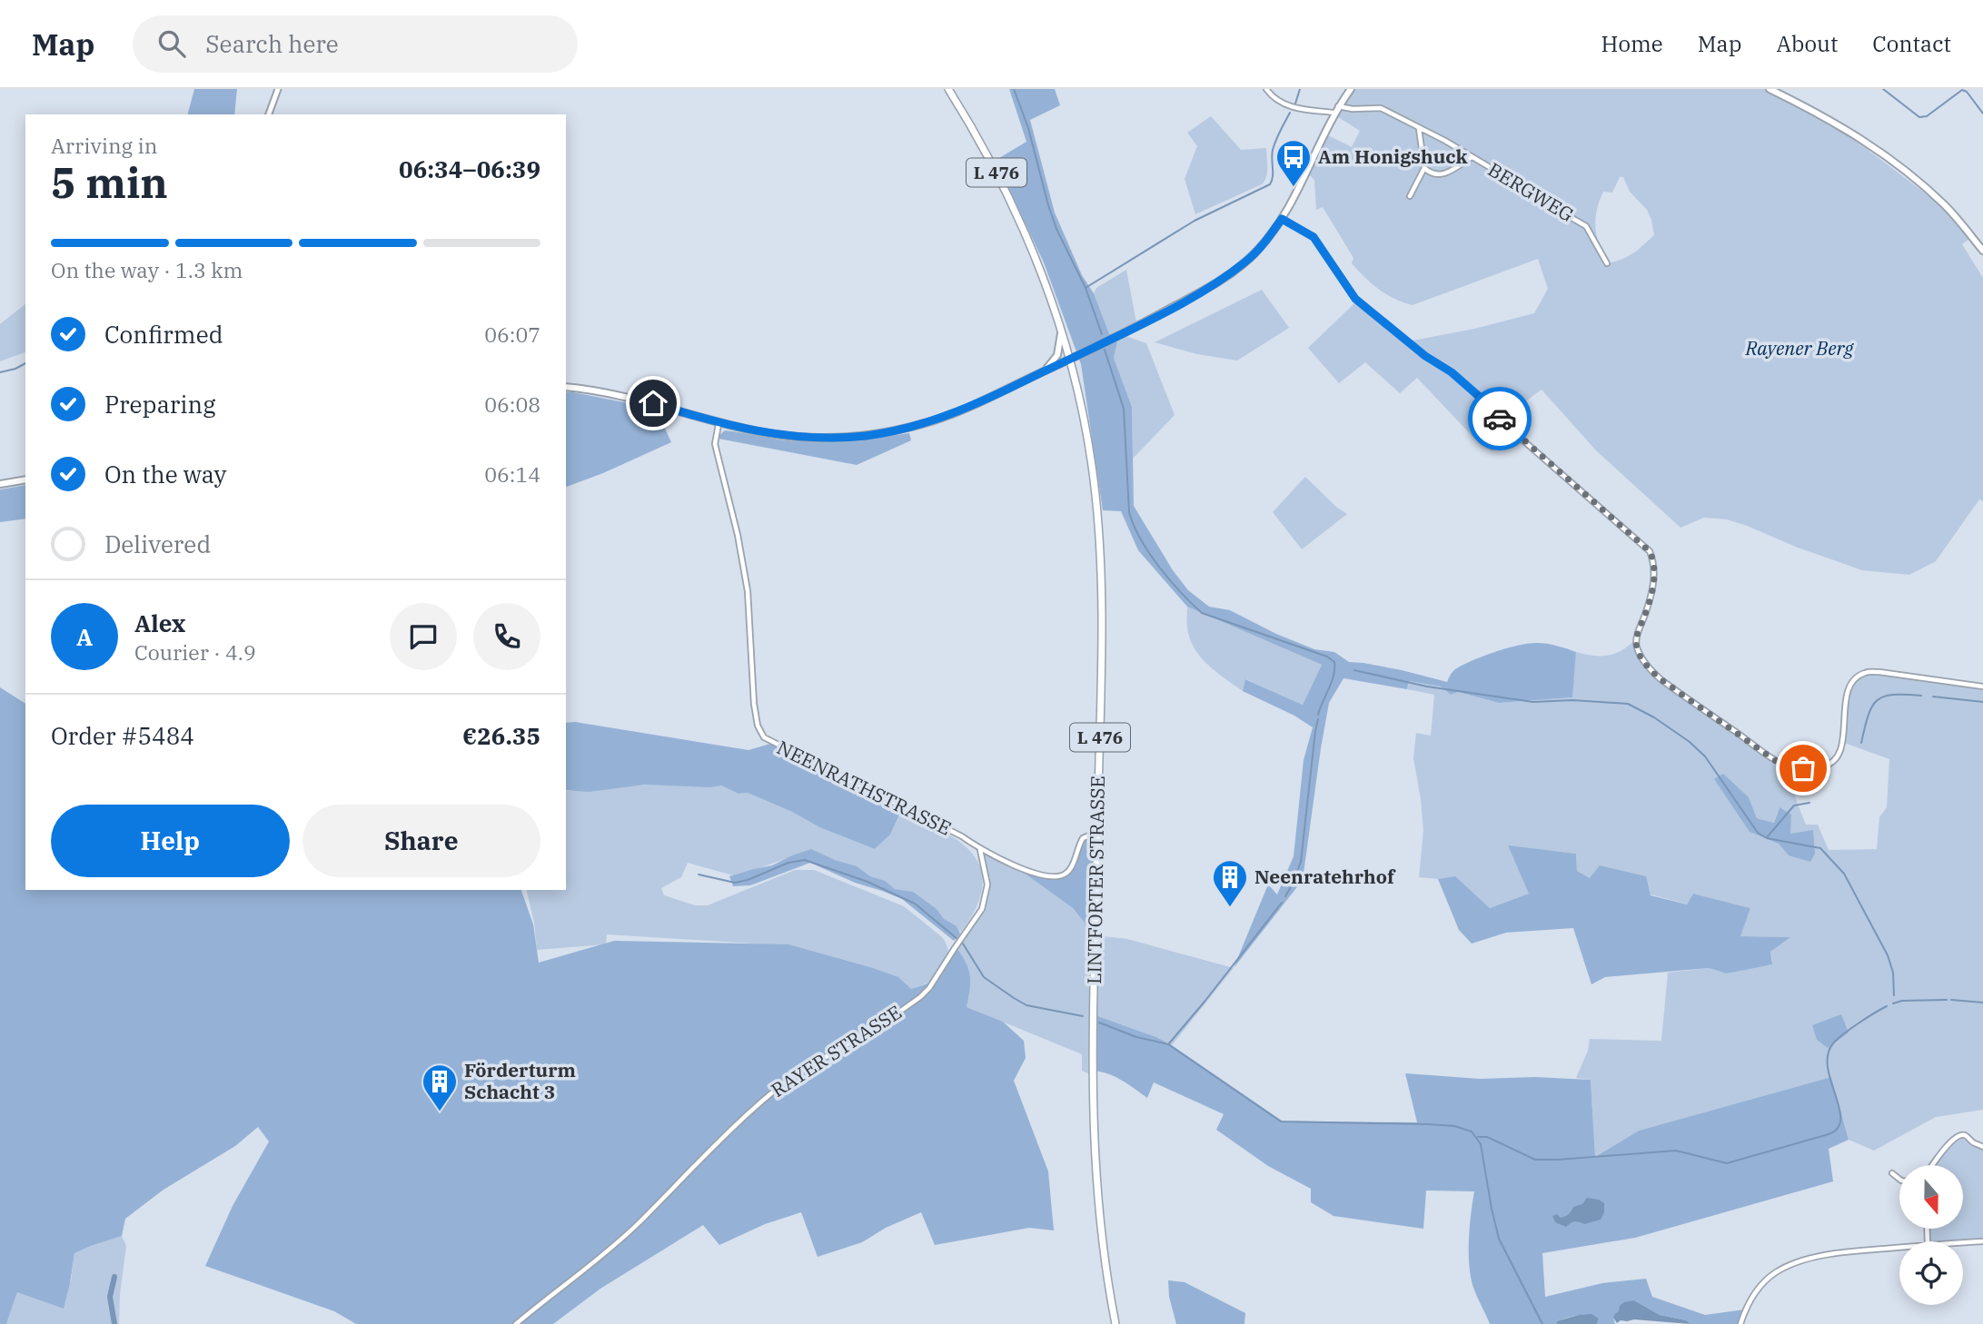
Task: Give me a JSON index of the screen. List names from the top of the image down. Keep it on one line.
{"streets":{"main road":["L 476","LINTFORTER STRASSE"],"street":["BERGWEG","NEENRATHSTRASSE","RAYER STRASSE"]},"crossings":[["NEENRATHSTRASSE","LINTFORTER STRASSE"],["NEENRATHSTRASSE","RAYER STRASSE"]],"parks":["Rayener Berg"],"places":{"bus stop":["Am Honigshuck"],"building":["Neenratehrhof","Förderturm Schacht 3"]},"north":"bottom","page":{"header":"Map","search":"Search here","nav":["Home","Map","About","Contact"],"heading":["5 min","Arriving in","06:34–06:39"],"panel":["Alex","Courier · 4.9","Order #5484","€26.35"],"bar":"On the way · 1.3 km","list":[["Confirmed","06:07"],["Preparing","06:08"],["On the way","06:14"],"Delivered"],"round":"A","buttons":["Help","Share"]}}
